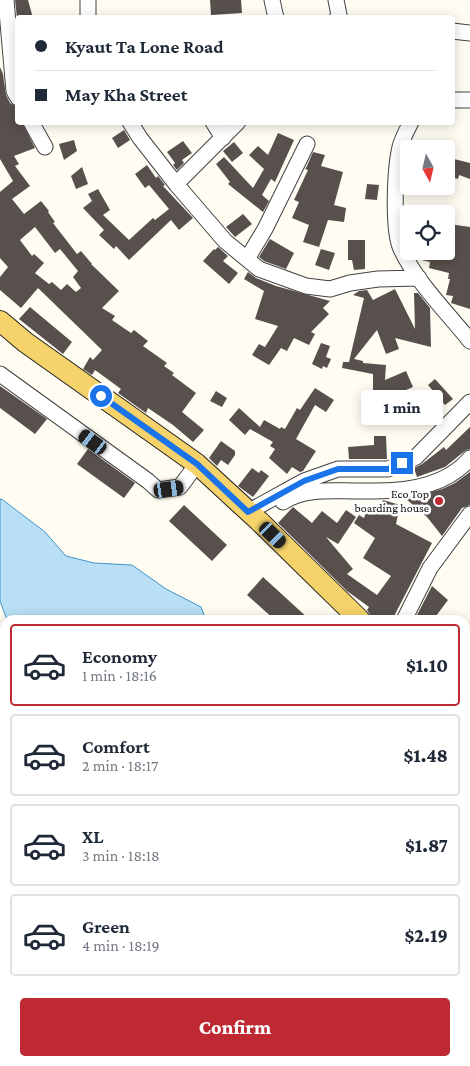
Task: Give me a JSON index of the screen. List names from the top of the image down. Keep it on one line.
{"places":["Eco Top boarding house"],"north":"bottom","page":{"banner":["Kyaut Ta Lone Road","May Kha Street"],"bubble":"1 min","list":[{"name":"Economy","note":"1 min · 18:16","value":"$1.10"},{"name":"Comfort","note":"2 min · 18:17","value":"$1.48"},{"name":"XL","note":"3 min · 18:18","value":"$1.87"},{"name":"Green","note":"4 min · 18:19","value":"$2.19"}],"buttons":"Confirm"}}
